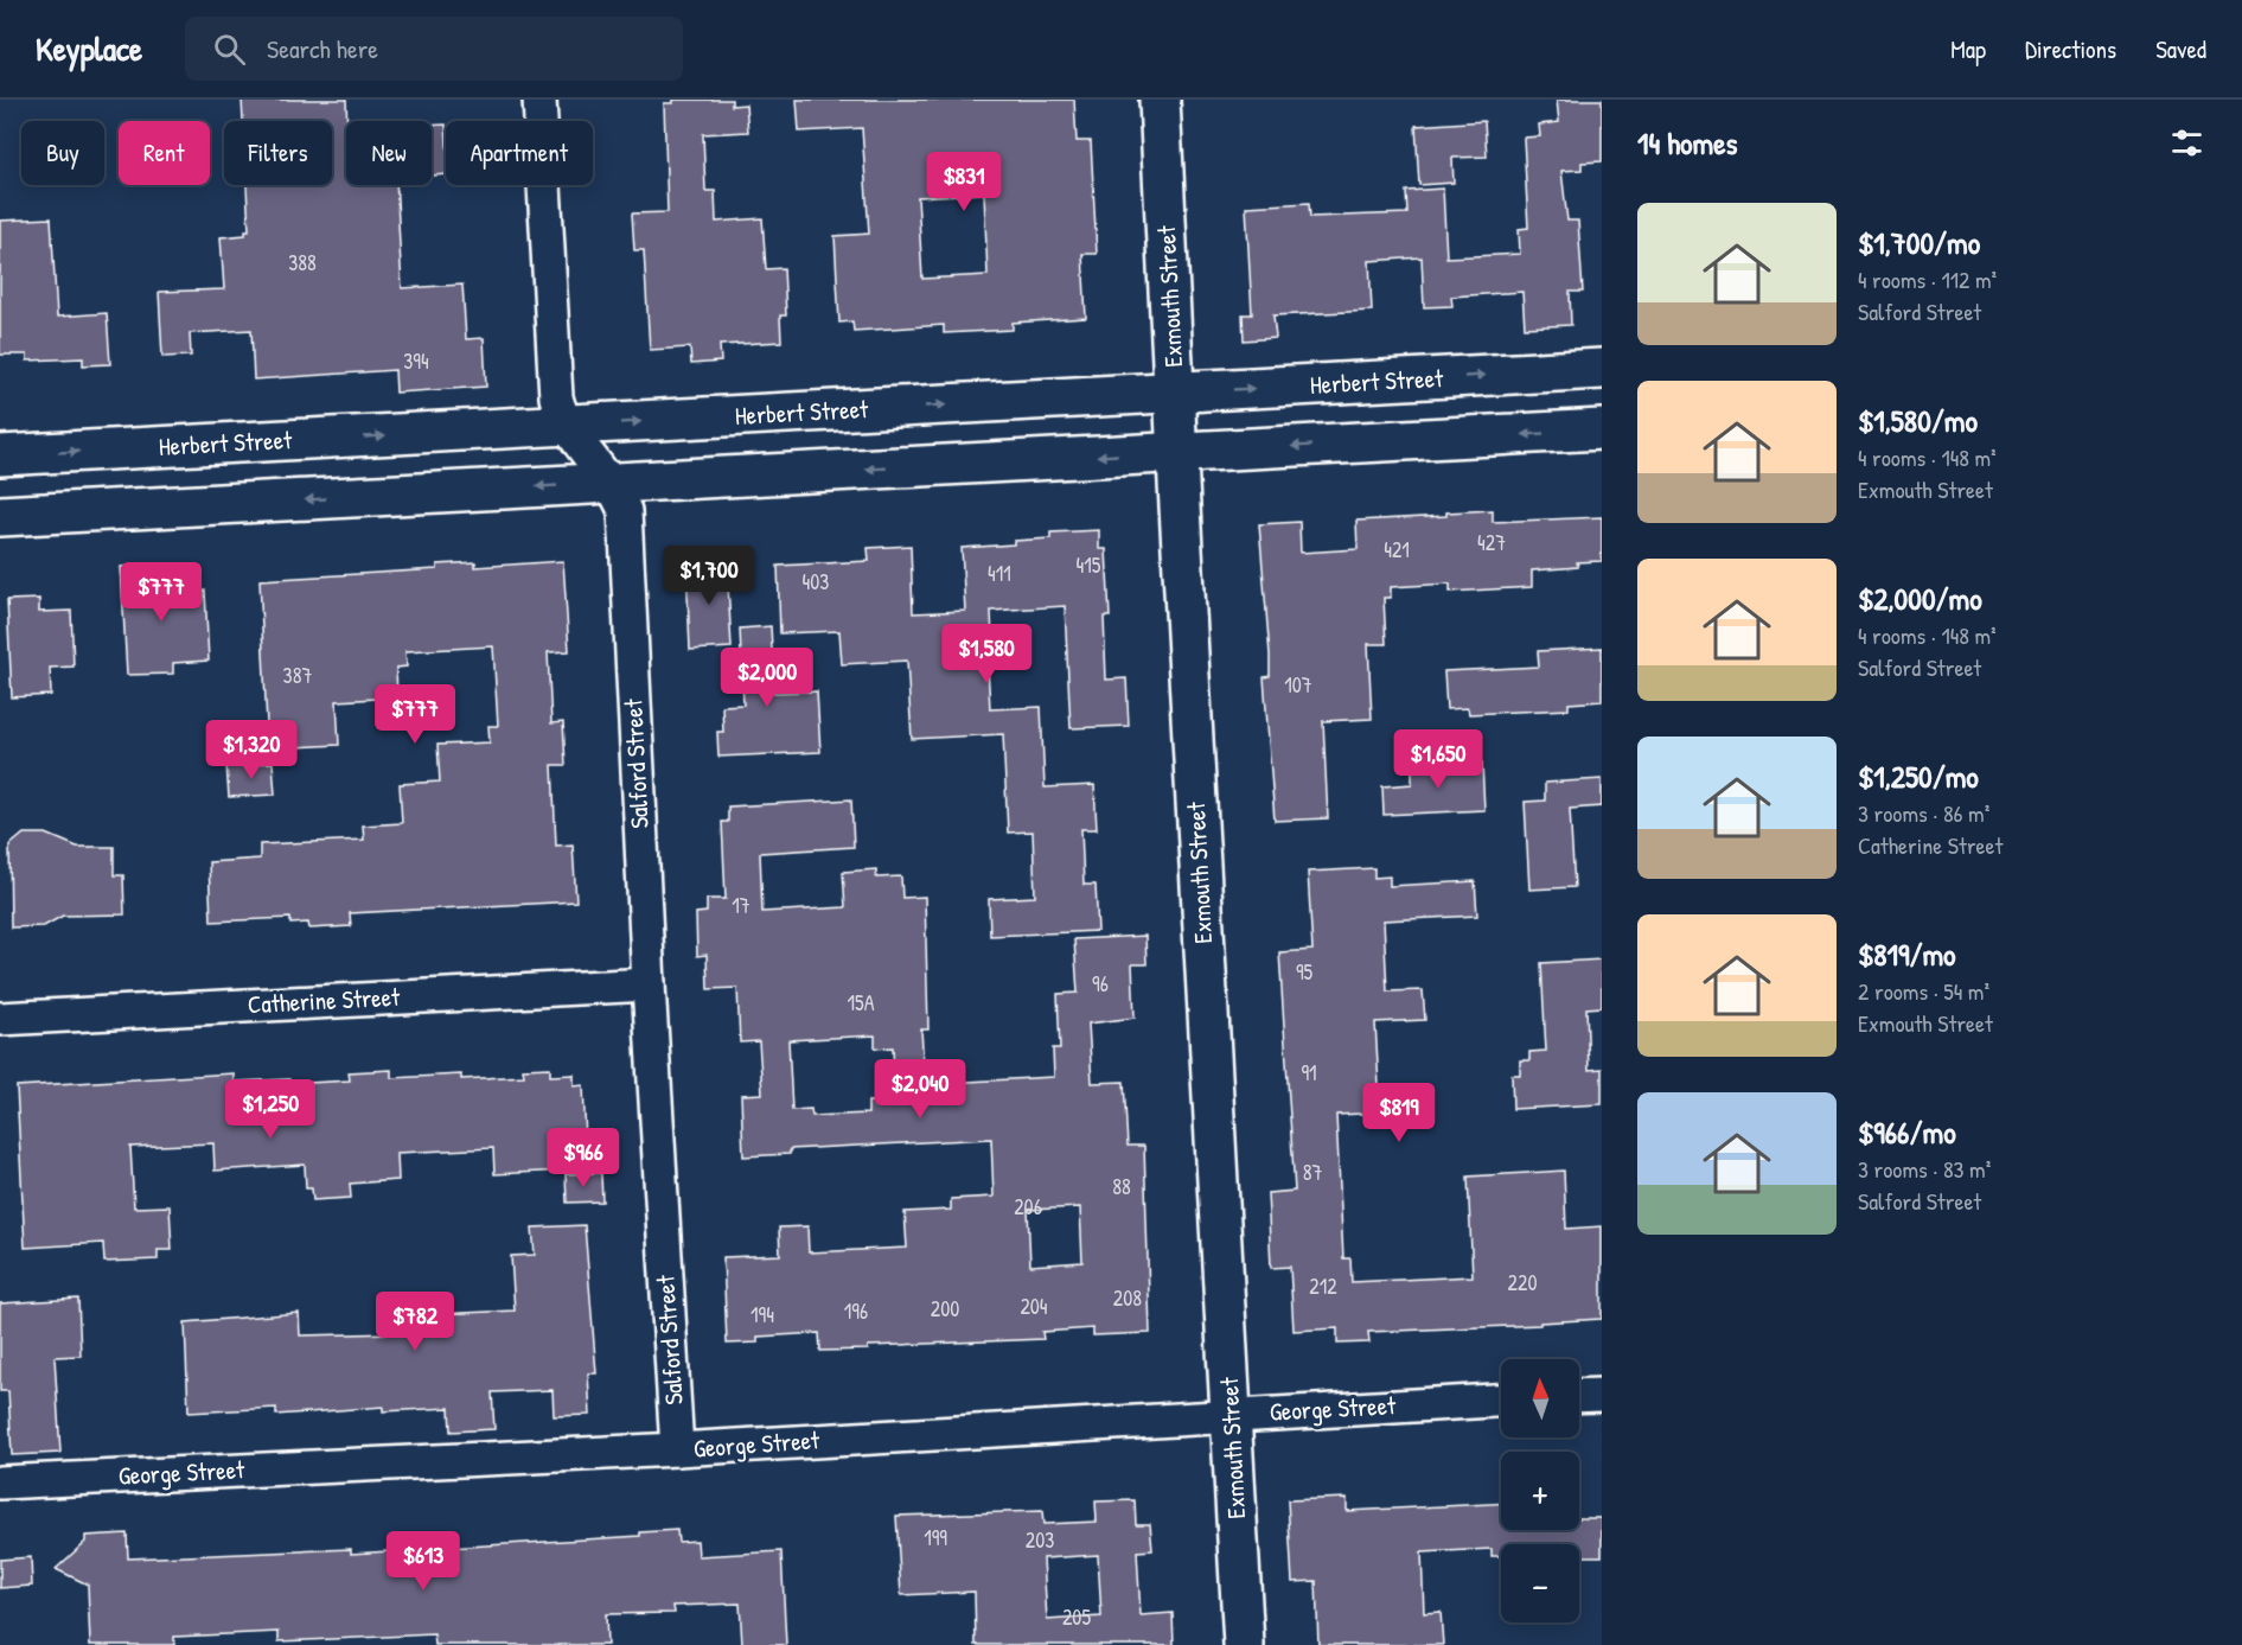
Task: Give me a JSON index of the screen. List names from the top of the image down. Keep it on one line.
{"streets":{"street":["Exmouth Street","Herbert Street","Salford Street","Catherine Street","George Street"]},"crossings":[["Exmouth Street","Herbert Street"],["Exmouth Street","George Street"],["Herbert Street","Salford Street"],["Salford Street","Catherine Street"],["Salford Street","George Street"]],"house_numbers":["388","394","427","421","415","411","403","387","107","17","95","96","15A","91","87","88","206","220","212","208","204","200","196","194","199","203","205"],"north":"top","page":{"header":"Keyplace","search":"Search here","nav":["Map","Directions","Saved"],"heading":"14 homes","chip":["Buy","Rent","Filters","New","Apartment"],"price":["$831","$1,700","$777","$1,580","$2,000","$777","$1,320","$1,650","$2,040","$1,250","$819","$966","$782","$613"],"list":[{"name":"$1,700/mo","note":"4 rooms · 112 m² · Salford Street"},{"name":"$1,580/mo","note":"4 rooms · 148 m² · Exmouth Street"},{"name":"$2,000/mo","note":"4 rooms · 148 m² · Salford Street"},{"name":"$1,250/mo","note":"3 rooms · 86 m² · Catherine Street"},{"name":"$819/mo","note":"2 rooms · 54 m² · Exmouth Street"},{"name":"$966/mo","note":"3 rooms · 83 m² · Salford Street"}],"map_buttons":["+","−"]}}
